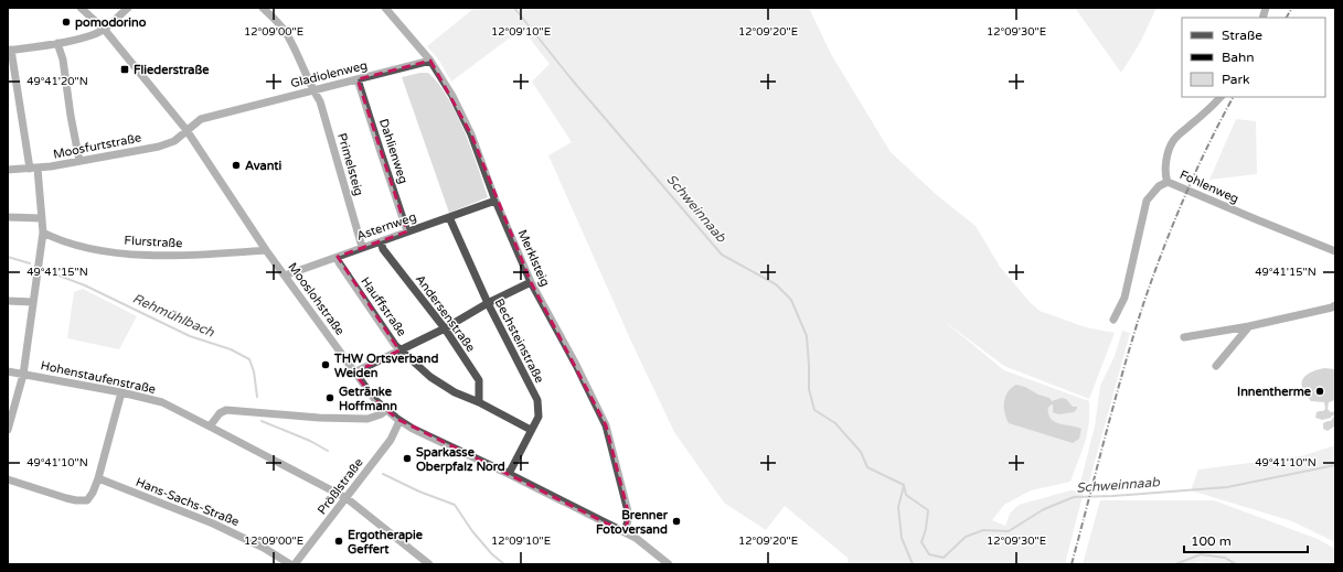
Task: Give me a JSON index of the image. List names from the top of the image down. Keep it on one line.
{"streets":{"street":["Gladiolenweg","Moosfurtstraße","Dahlienweg","Primelsteig","Fohlenweg","Asternweg","Flurstraße","Merklsteig","Mooslohstraße","Hauffstraße","Andersenstraße","Bechsteinstraße","Hohenstaufenstraße","Prößlstraße","Hans-Sachs-Straße"]},"crossings":[["Gladiolenweg","Moosfurtstraße"],["Gladiolenweg","Dahlienweg"],["Gladiolenweg","Primelsteig"],["Gladiolenweg","Merklsteig"],["Gladiolenweg","Mooslohstraße"],["Moosfurtstraße","Mooslohstraße"],["Dahlienweg","Asternweg"],["Primelsteig","Asternweg"],["Asternweg","Merklsteig"],["Asternweg","Mooslohstraße"],["Asternweg","Hauffstraße"],["Asternweg","Andersenstraße"],["Asternweg","Bechsteinstraße"],["Flurstraße","Mooslohstraße"],["Merklsteig","Mooslohstraße"],["Mooslohstraße","Bechsteinstraße"],["Mooslohstraße","Prößlstraße"],["Hauffstraße","Andersenstraße"],["Hauffstraße","Bechsteinstraße"],["Hohenstaufenstraße","Prößlstraße"]],"water":["Schweinnaab","Rehmühlbach"],"places":{"other":["pomodorino","Avanti","THW Ortsverband Weiden","Innentherme","Getränke Hoffmann","Sparkasse Oberpfalz Nord","Brenner Fotoversand","Ergotherapie Geffert"],"transit":["Fliederstraße"]},"legend":["Straße","Bahn","Park"],"scale_bar":"100 m","coordinates":["12°09'00\"E","12°09'10\"E","12°09'20\"E","12°09'30\"E","49°41'20\"N","49°41'15\"N","49°41'10\"N"]}
